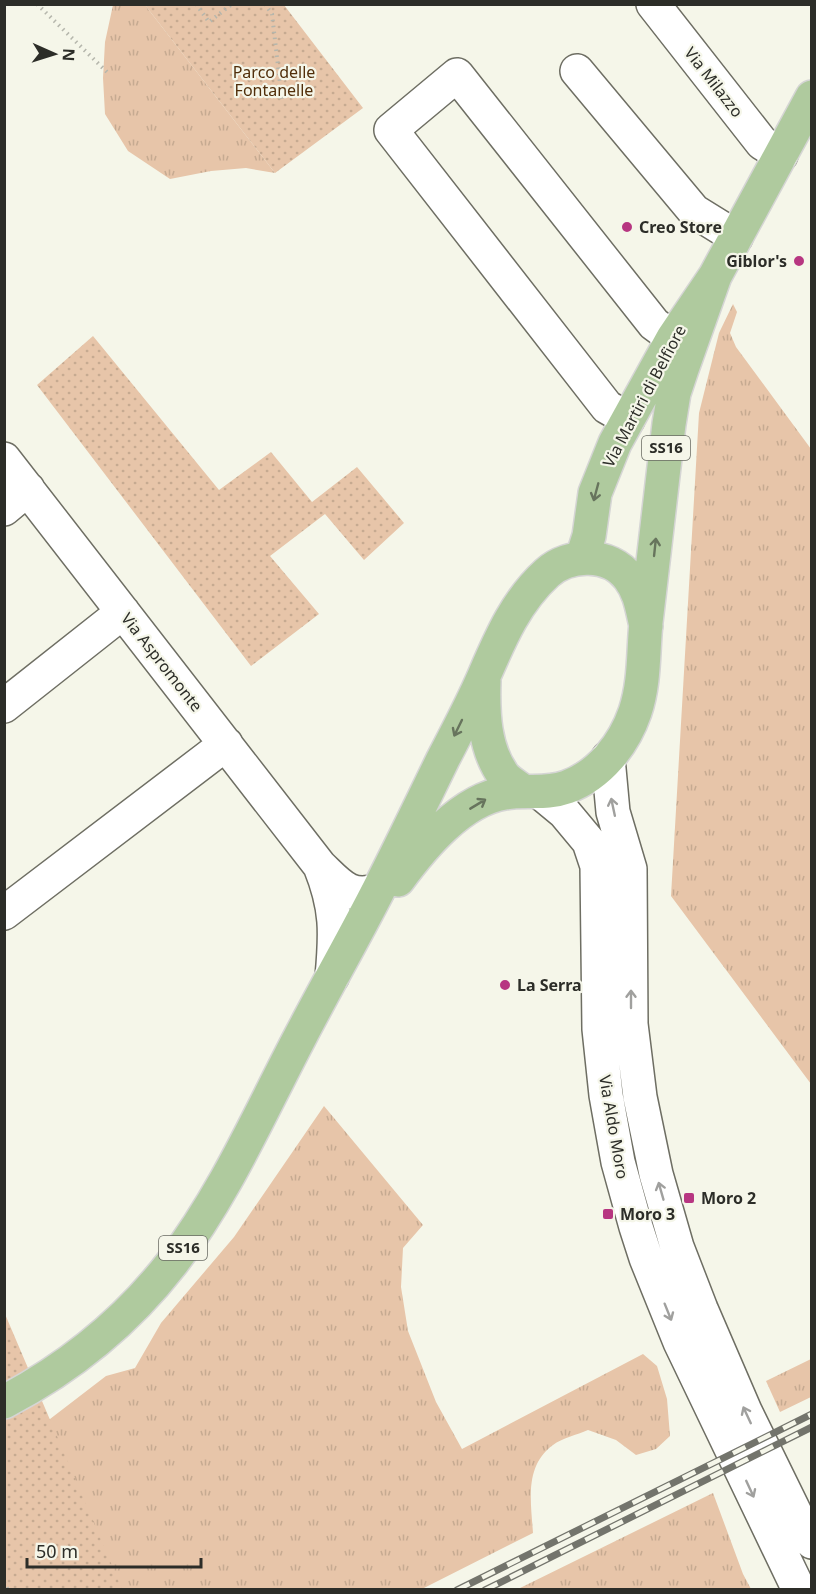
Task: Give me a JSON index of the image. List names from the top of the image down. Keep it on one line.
{"streets":{"main road":["Via Martiri di Belfiore","SS16"],"street":["Via Milazzo","Via Aspromonte","Via Aldo Moro"]},"crossings":[["Via Milazzo","Via Martiri di Belfiore"],["Via Martiri di Belfiore","SS16"],["Via Martiri di Belfiore","Via Aldo Moro"],["SS16","Via Aspromonte"],["SS16","Via Aldo Moro"]],"parks":["Parco delle Fontanelle"],"places":{"other":["Creo Store","Giblor's","La Serra"],"transit":["Moro 2","Moro 3"]},"scale_bar":"50 m","north":"right"}
